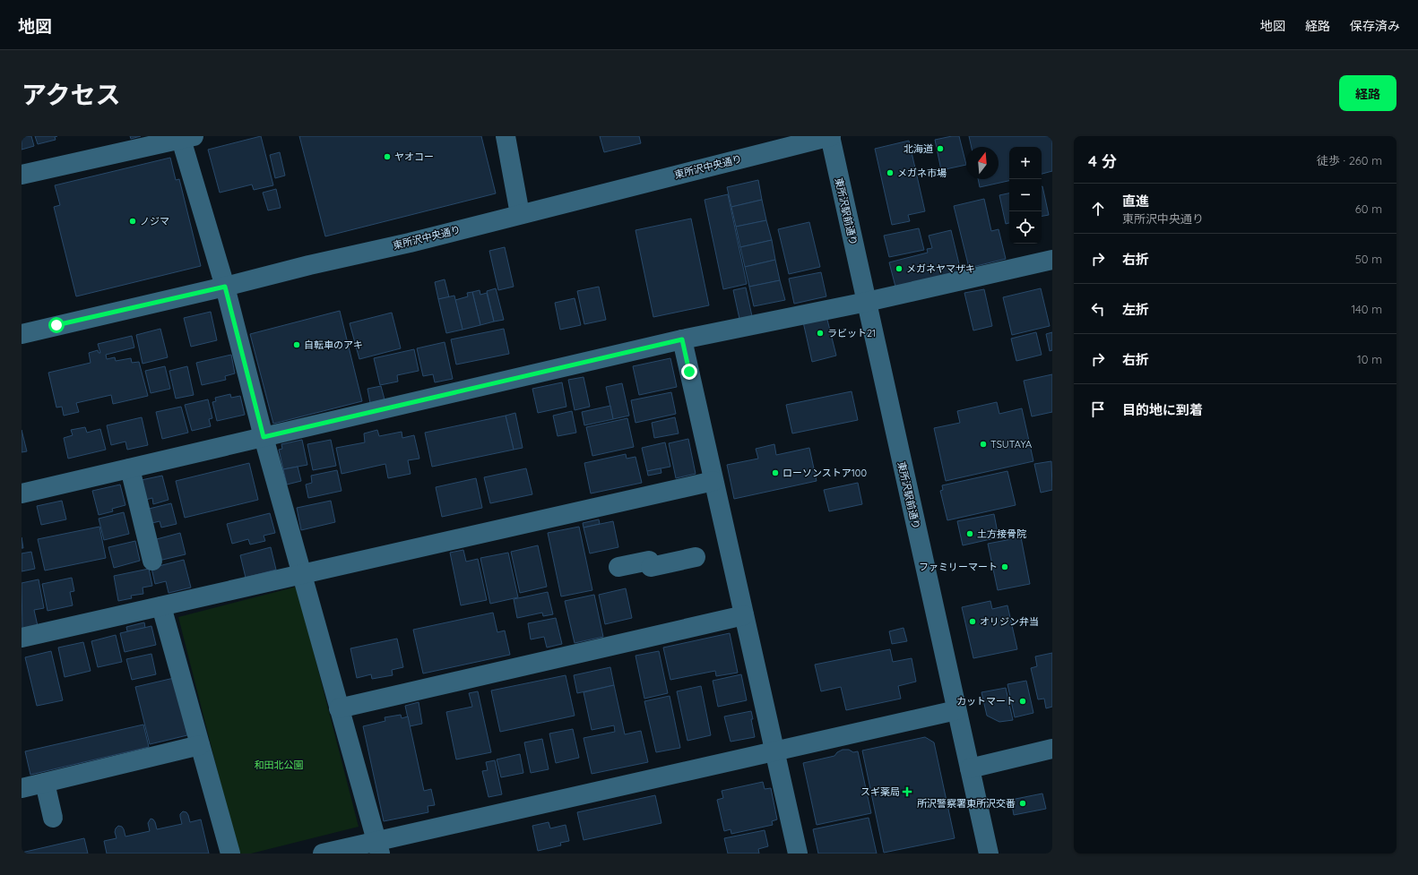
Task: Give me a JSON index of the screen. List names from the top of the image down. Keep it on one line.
{"streets":{"street":["東所沢中央通り","東所沢駅前通り"]},"crossings":[["東所沢中央通り","東所沢駅前通り"]],"parks":["和田北公園"],"places":{"other":["北海道","ヤオコー","メガネ市場","ノジマ","メガネヤマザキ","ラビット21","自転車のアキ","TSUTAYA","ローソンストア100","土方接骨院","ファミリーマート","オリジン弁当","カットマート","所沢警察署東所沢交番"],"health":["スギ薬局"]},"north":"top","page":{"header":"地図","nav":["地図","経路","保存済み"],"title":"アクセス","buttons":"経路","heading":["4 分","徒歩 · 260 m"],"map_buttons":["+","−"],"list":[["直進","東所沢中央通り","60 m"],["右折","50 m"],["左折","140 m"],["右折","10 m"],"目的地に到着"]}}
